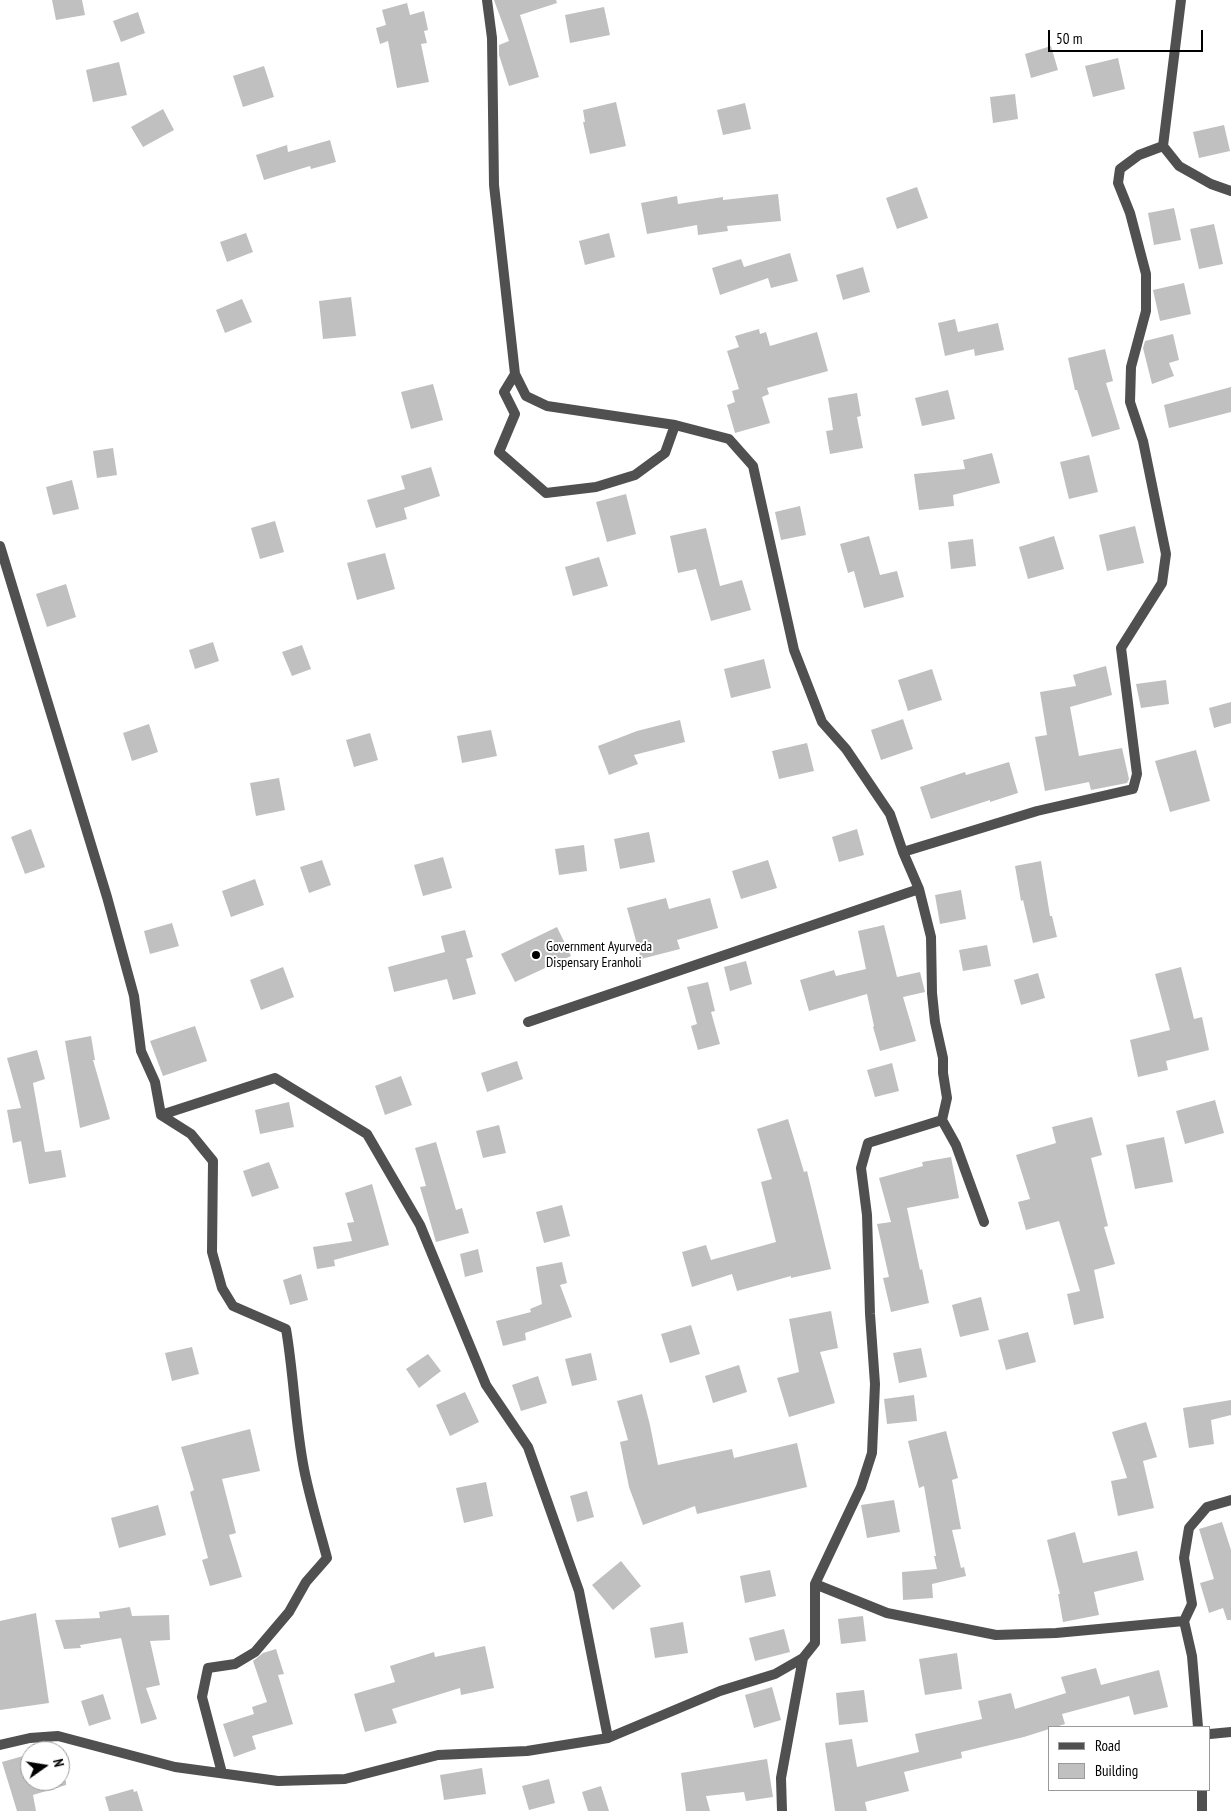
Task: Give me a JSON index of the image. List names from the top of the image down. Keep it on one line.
{"places":["Government Ayurveda Dispensary Eranholi"],"legend":["Road","Building"],"scale_bar":"50 m","north":"right"}
